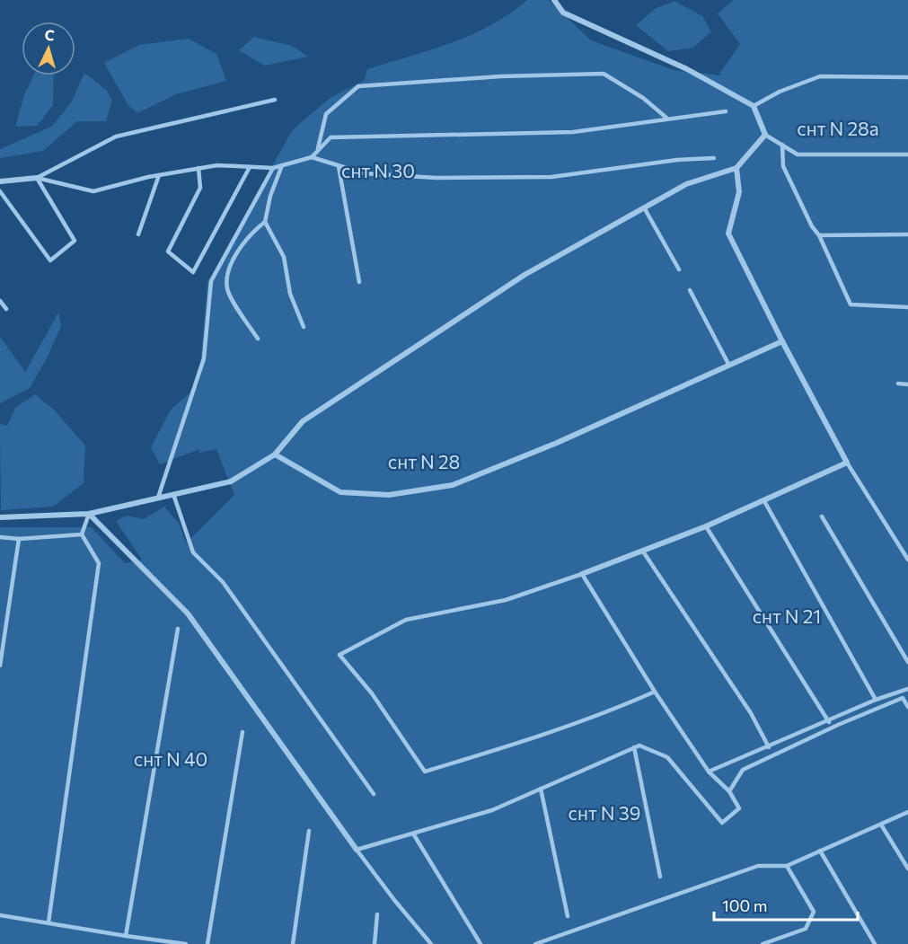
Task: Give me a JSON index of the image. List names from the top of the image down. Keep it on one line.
{"parks":["снт N 28а","снт N 30","снт N 28","снт N 21","снт N 40","снт N 39"],"scale_bar":"100 m","north":"top"}
